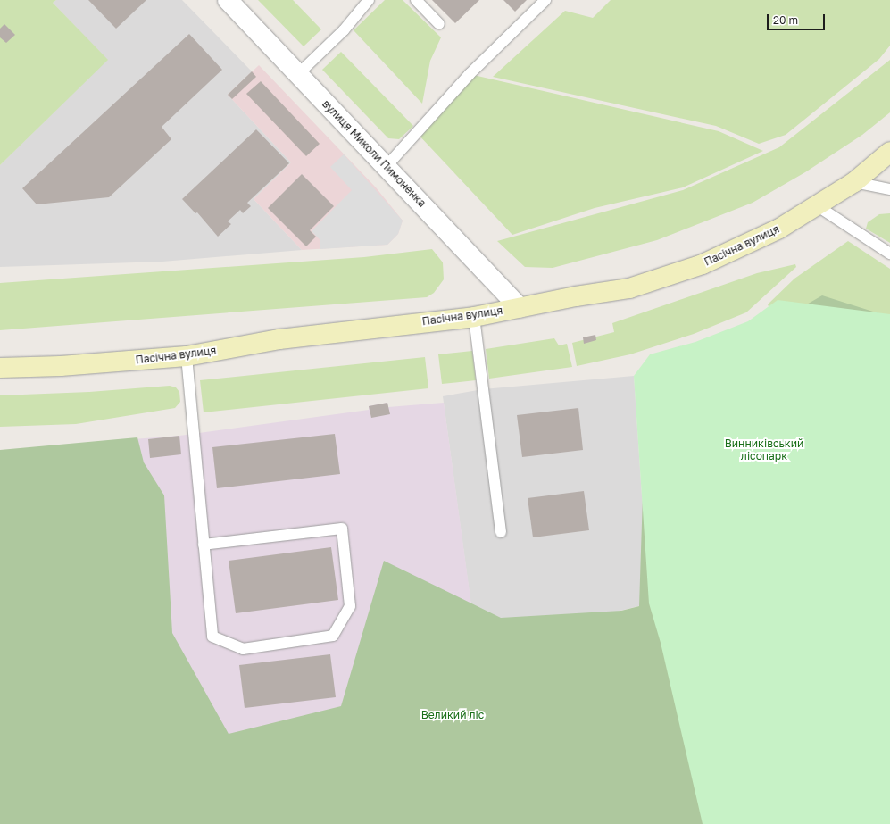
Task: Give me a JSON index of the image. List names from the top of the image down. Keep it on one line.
{"streets":{"main road":["Пасічна вулиця"],"street":["вулиця Миколи Пимоненка"]},"crossings":[["вулиця Миколи Пимоненка","Пасічна вулиця"]],"parks":["Винниківський лісопарк","Великий ліс"],"scale_bar":"20 m"}
